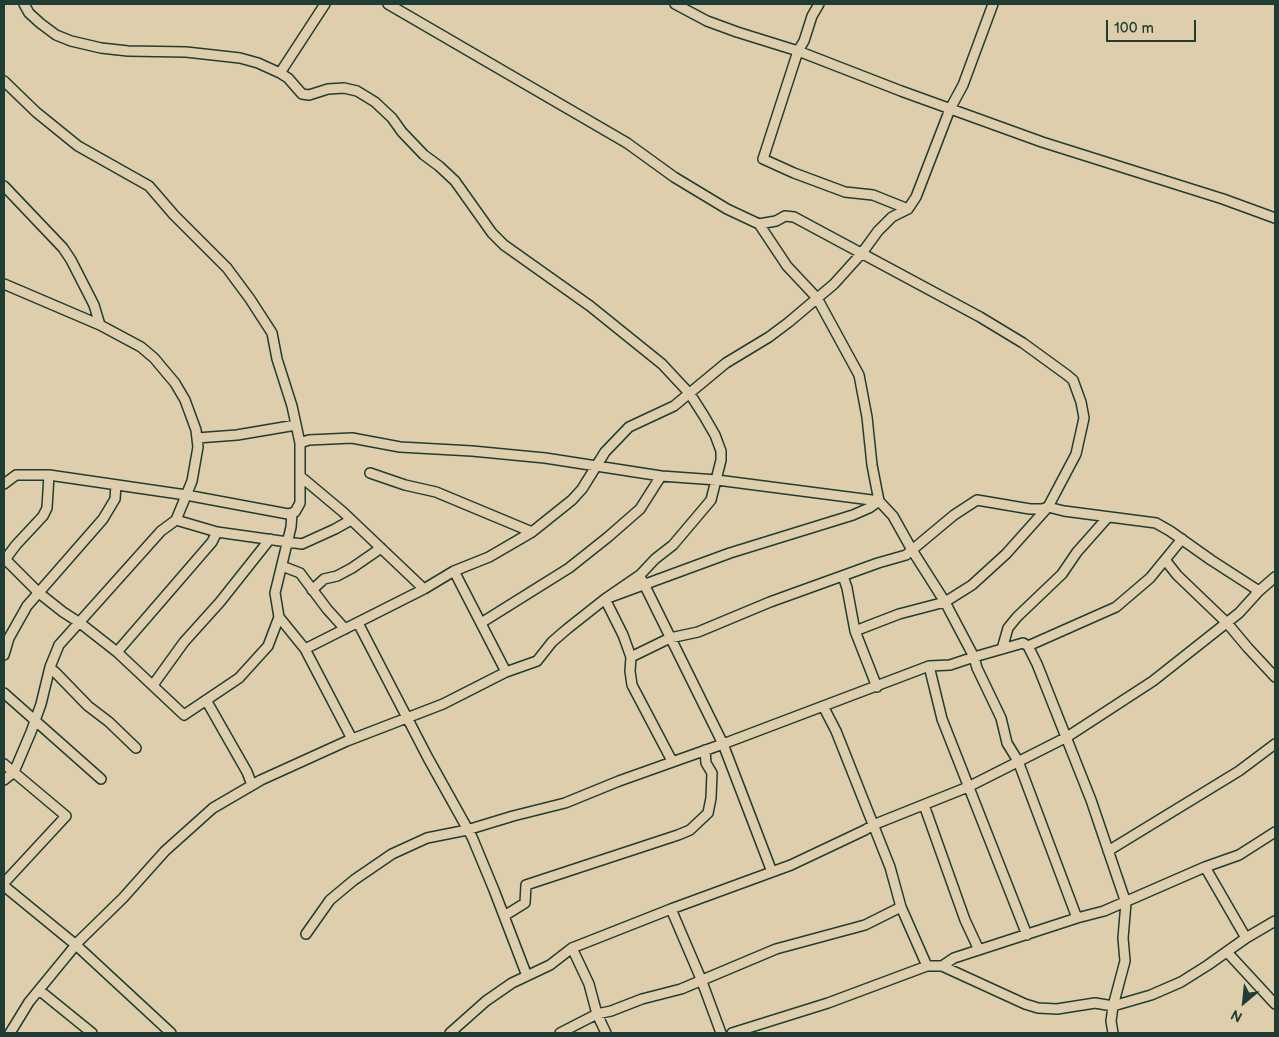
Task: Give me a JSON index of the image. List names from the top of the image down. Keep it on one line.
{"scale_bar":"100 m","north":"bottom left"}
